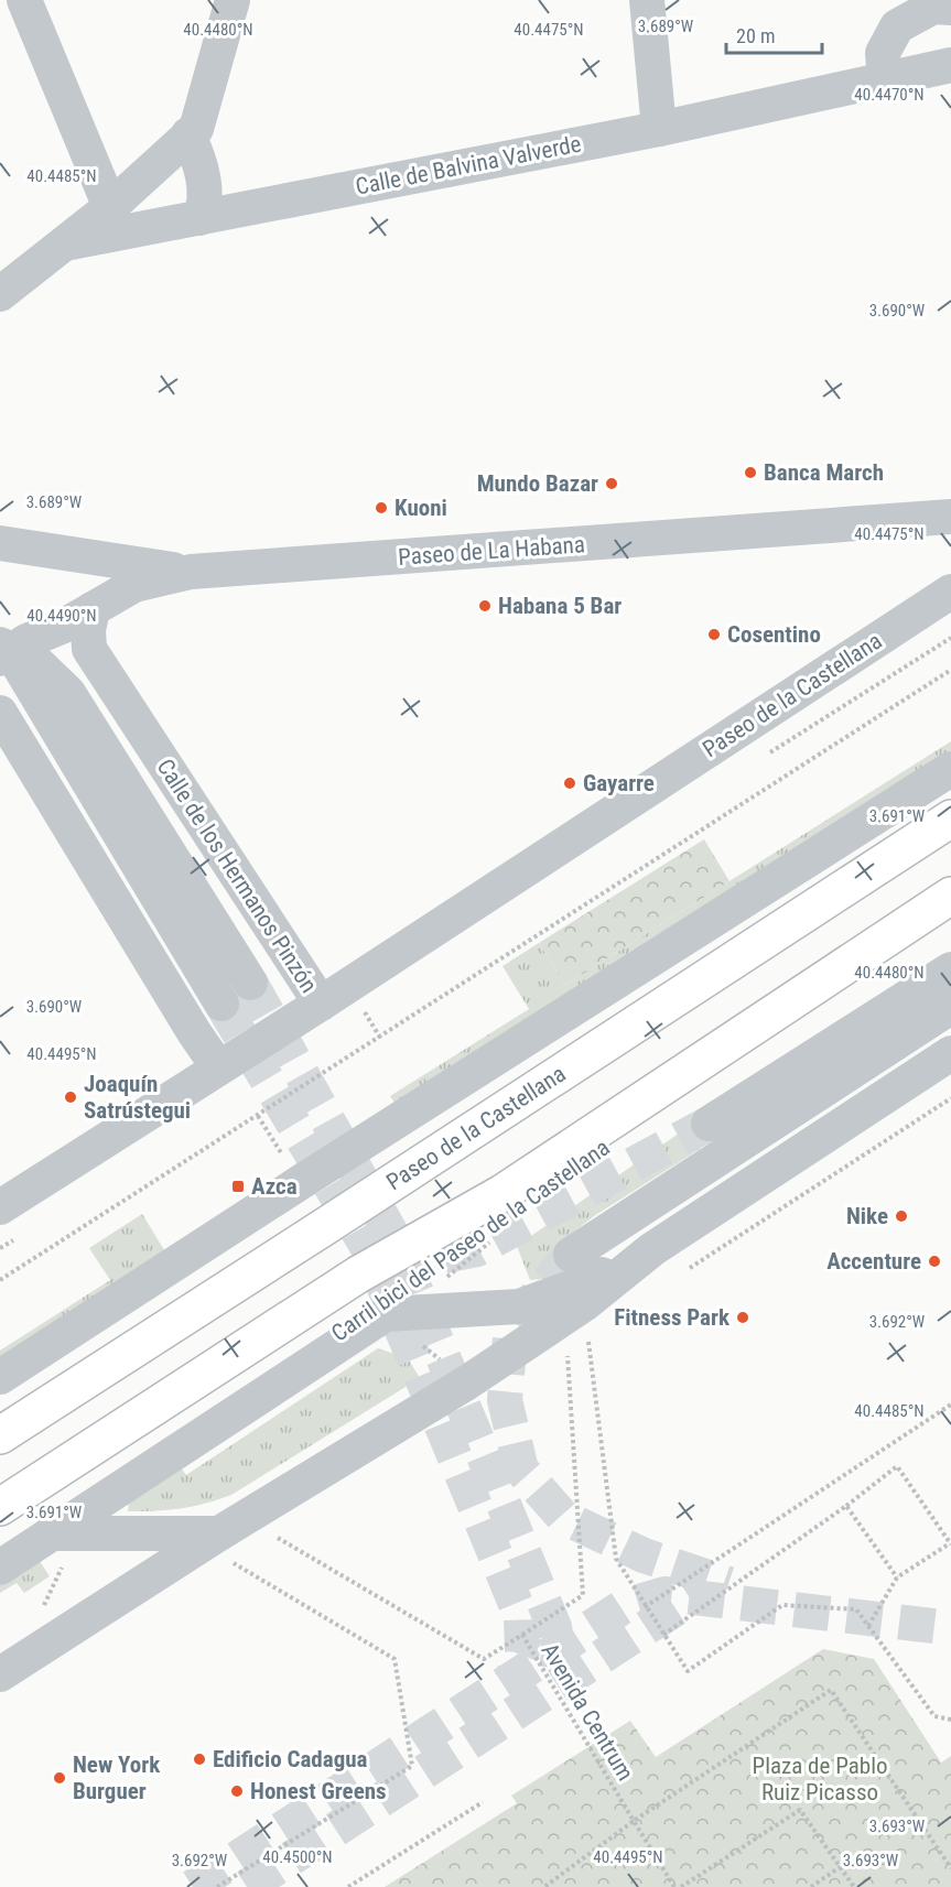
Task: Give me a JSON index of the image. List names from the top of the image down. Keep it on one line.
{"streets":{"highway":["Paseo de la Castellana"],"street":["Calle de Balvina Valverde","Paseo de La Habana","Calle de los Hermanos Pinzón"],"path":["Carril bici del Paseo de la Castellana","Avenida Centrum"]},"crossings":[["Paseo de La Habana","Calle de los Hermanos Pinzón"],["Paseo de la Castellana","Calle de los Hermanos Pinzón"]],"parks":["Plaza de Pablo Ruiz Picasso"],"places":{"other":["Banca March","Mundo Bazar","Kuoni","Habana 5 Bar","Cosentino","Gayarre","Joaquín Satrústegui","Nike","Accenture","Fitness Park","Edificio Cadagua","New York Burguer","Honest Greens"],"transit":["Azca"]},"scale_bar":"20 m","coordinates":["3.689°W","40.4480°N","40.4475°N","40.4470°N","40.4485°N","3.690°W","40.4490°N","3.691°W","40.4495°N","3.692°W","3.693°W","40.4500°N"]}
